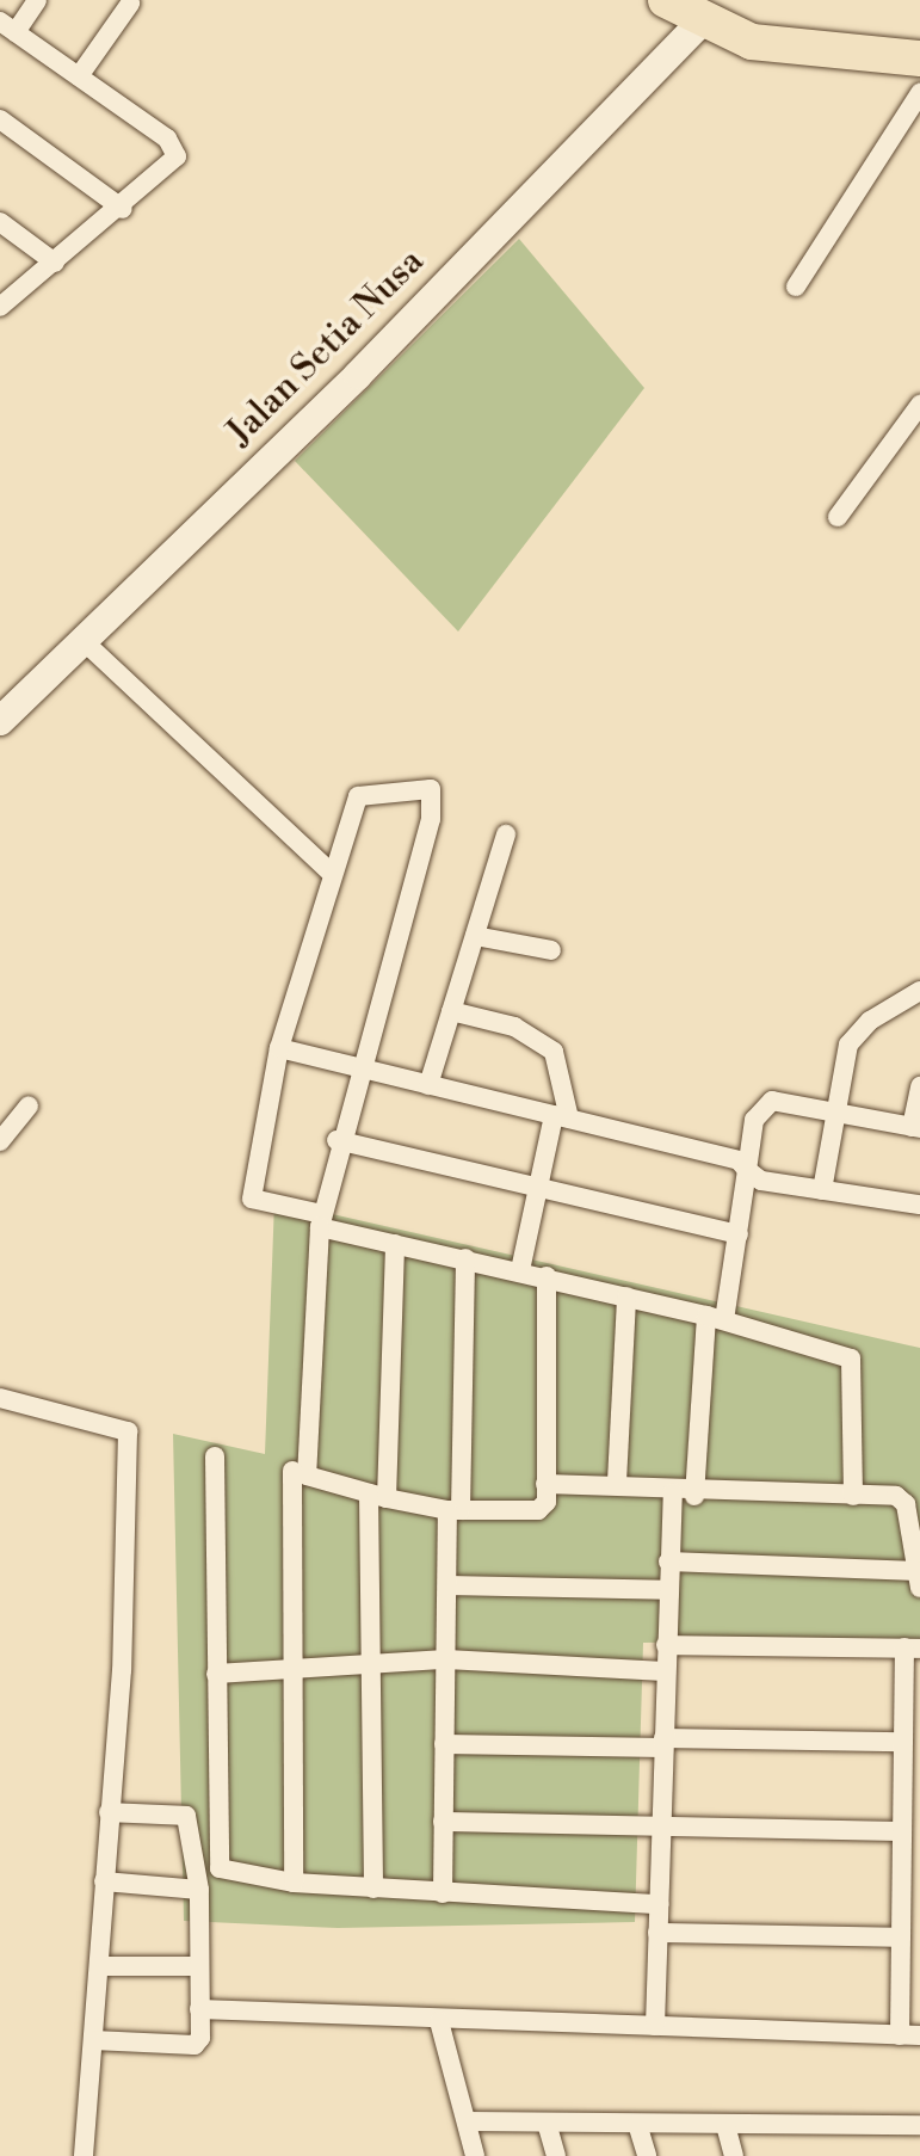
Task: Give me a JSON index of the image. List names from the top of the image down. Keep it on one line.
{"streets":{"street":["Jalan Setia Nusa"]}}
